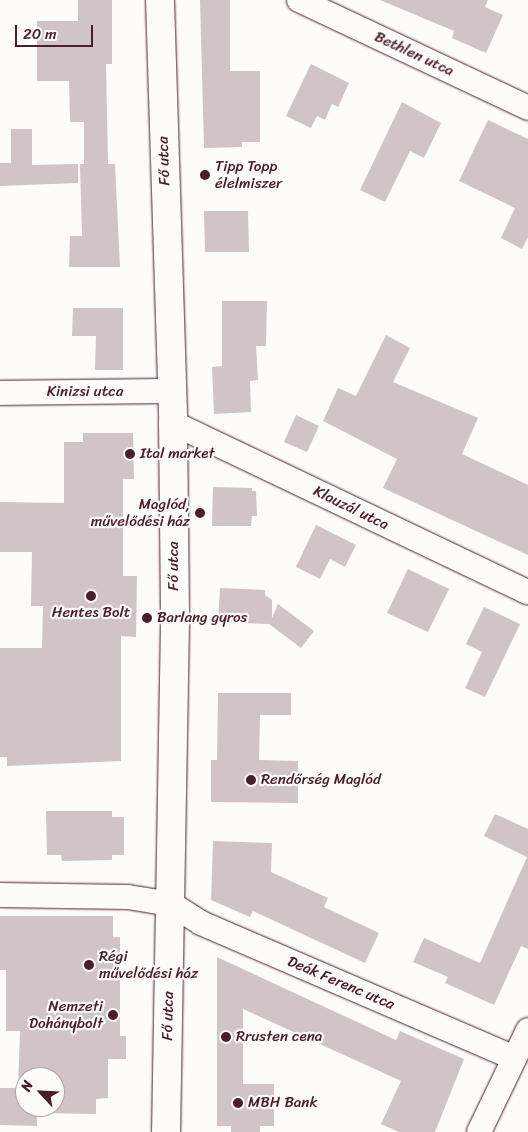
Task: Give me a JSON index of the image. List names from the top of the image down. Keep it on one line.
{"streets":{"main road":["Fő utca"],"street":["Bethlen utca","Kinizsi utca","Klauzál utca","Deák Ferenc utca"]},"crossings":[["Fő utca","Kinizsi utca"],["Fő utca","Klauzál utca"],["Fő utca","Deák Ferenc utca"]],"places":["Tipp Topp élelmiszer","Ital market","Maglód, művelődési ház","Hentes Bolt","Barlang gyros","Rendőrség Maglód","Régi művelődési ház","Nemzeti Dohánybolt","Rrusten cena","MBH Bank"],"scale_bar":"20 m","north":"top left"}
